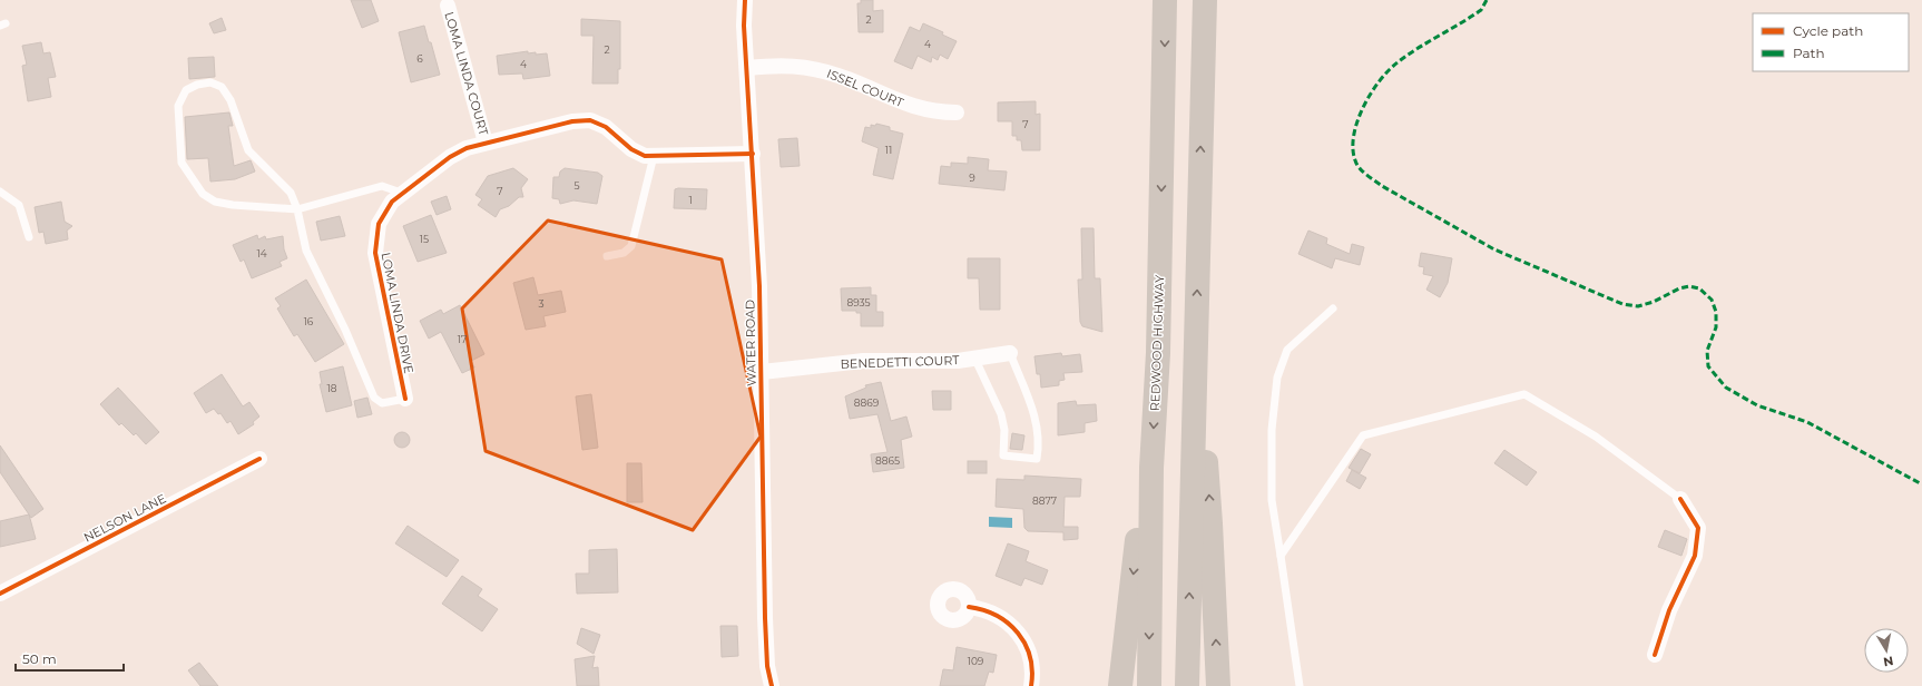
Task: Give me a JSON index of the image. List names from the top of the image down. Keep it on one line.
{"streets":{"highway":["REDWOOD HIGHWAY"],"street":["LOMA LINDA COURT","ISSEL COURT","LOMA LINDA DRIVE","WATER ROAD","BENEDETTI COURT","NELSON LANE"]},"crossings":[["LOMA LINDA COURT","LOMA LINDA DRIVE"],["ISSEL COURT","WATER ROAD"],["LOMA LINDA DRIVE","WATER ROAD"],["WATER ROAD","BENEDETTI COURT"]],"house_numbers":["2","4","2","6","4","7","11","9","5","7","1","15","14","8935","3","16","17","18","8869","8865","8877","109"],"legend":["Cycle path","Path"],"scale_bar":"50 m","north":"bottom"}
